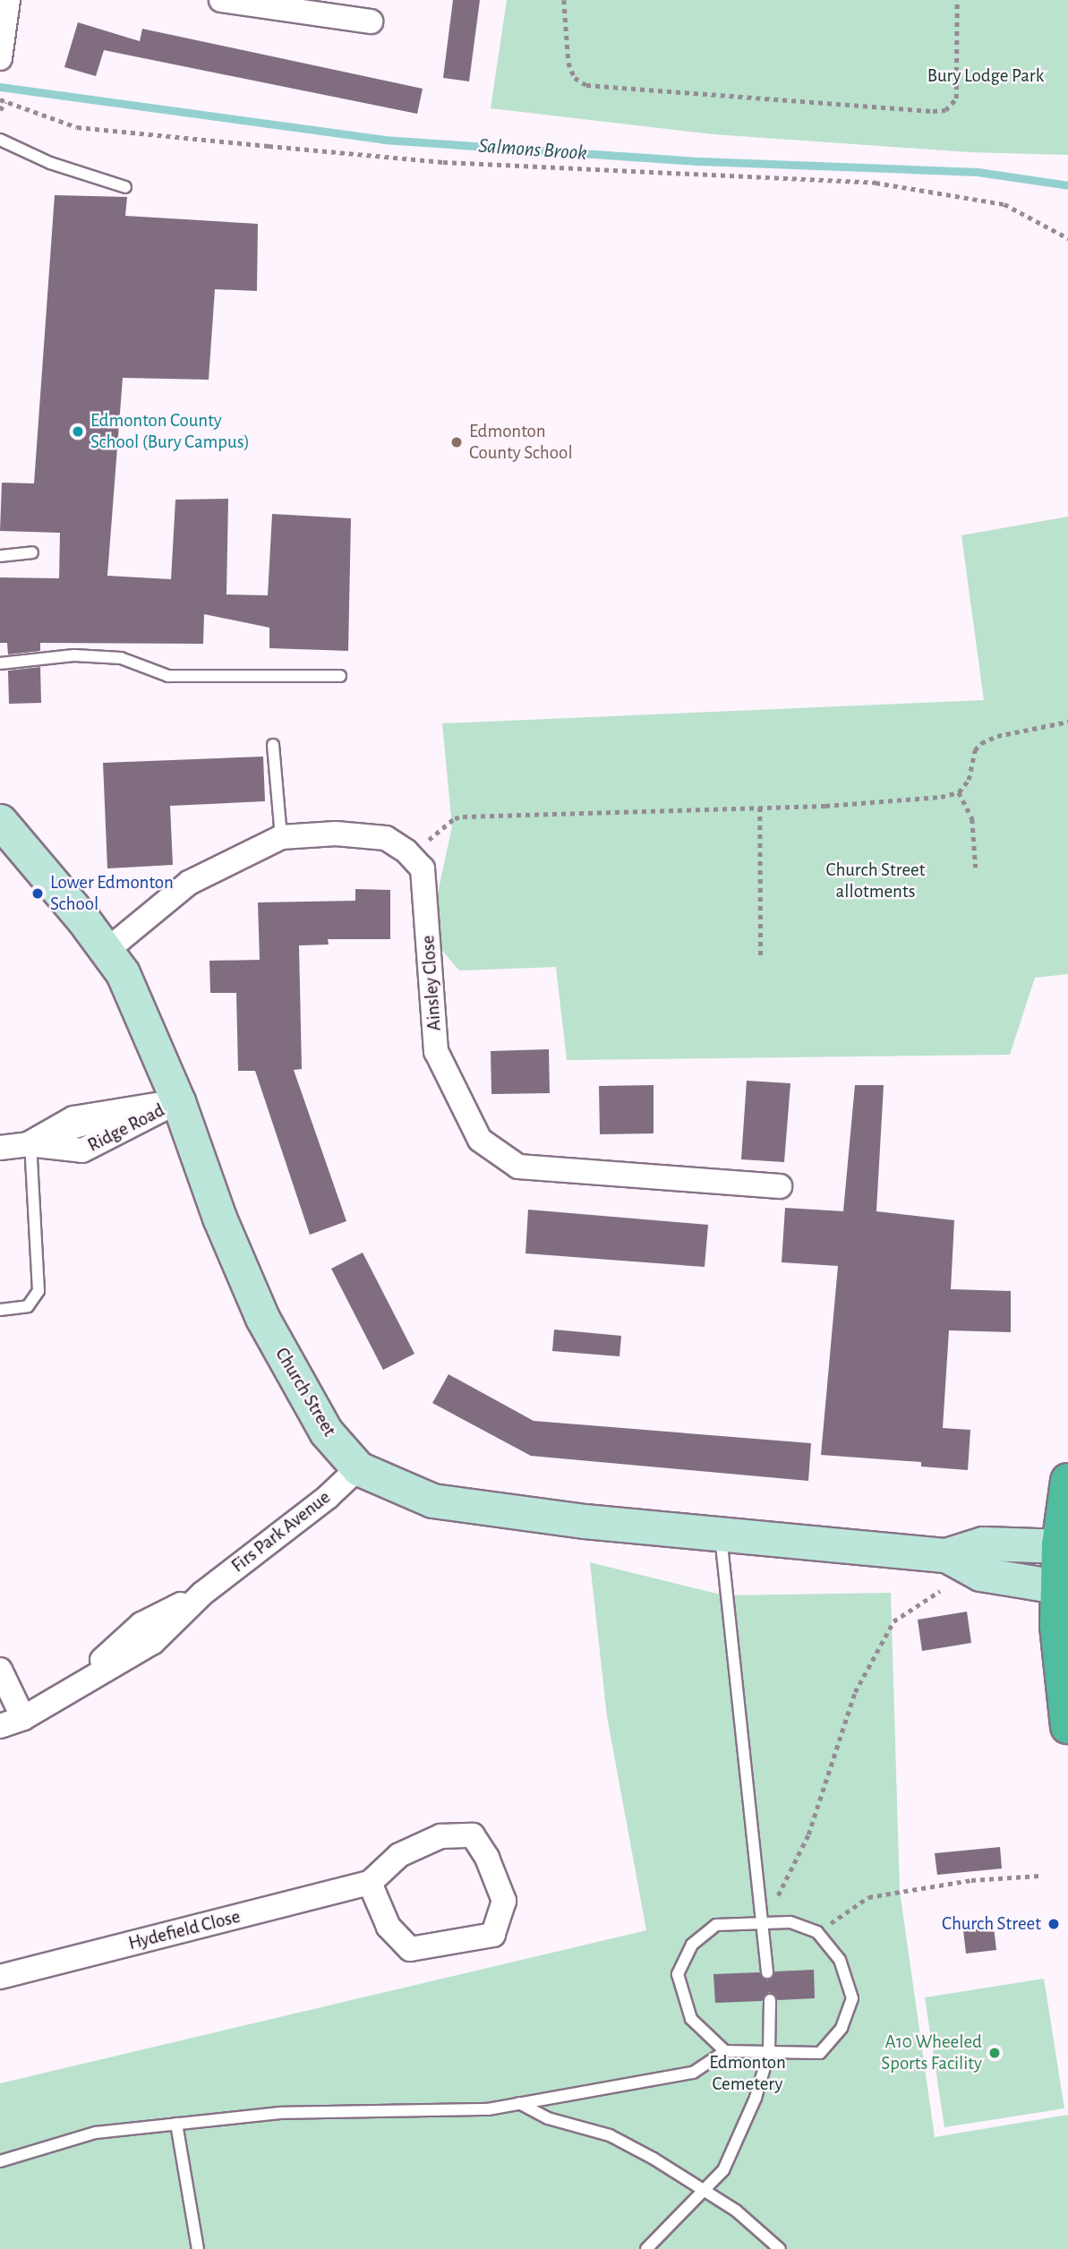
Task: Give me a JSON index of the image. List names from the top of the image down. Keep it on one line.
{"streets":{"main road":["Church Street"],"street":["Ainsley Close","Ridge Road","Firs Park Avenue","Hydefield Close"]},"crossings":[["Ainsley Close","Church Street"],["Ridge Road","Church Street"],["Church Street","Firs Park Avenue"]],"water":["Salmons Brook"],"parks":["Bury Lodge Park","Church Street allotments","Edmonton Cemetery"],"places":["Edmonton County School (Bury Campus)","Edmonton County School","Lower Edmonton School","Church Street","A10 Wheeled Sports Facility"]}
